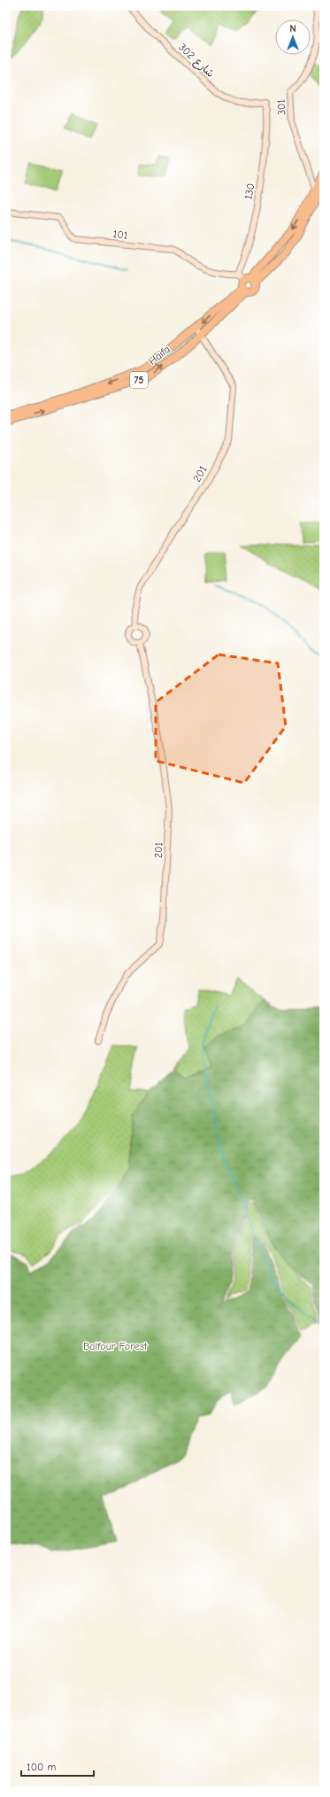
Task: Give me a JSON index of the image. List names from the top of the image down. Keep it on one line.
{"streets":{"highway":["Haifa","75"],"street":["شارع 302","301","130","101","201"]},"crossings":[["شارع 302","130"],["301","75"],["130","101"],["Haifa","75"],["Haifa","201"]],"parks":["Balfour Forest"],"scale_bar":"100 m","north":"top"}
